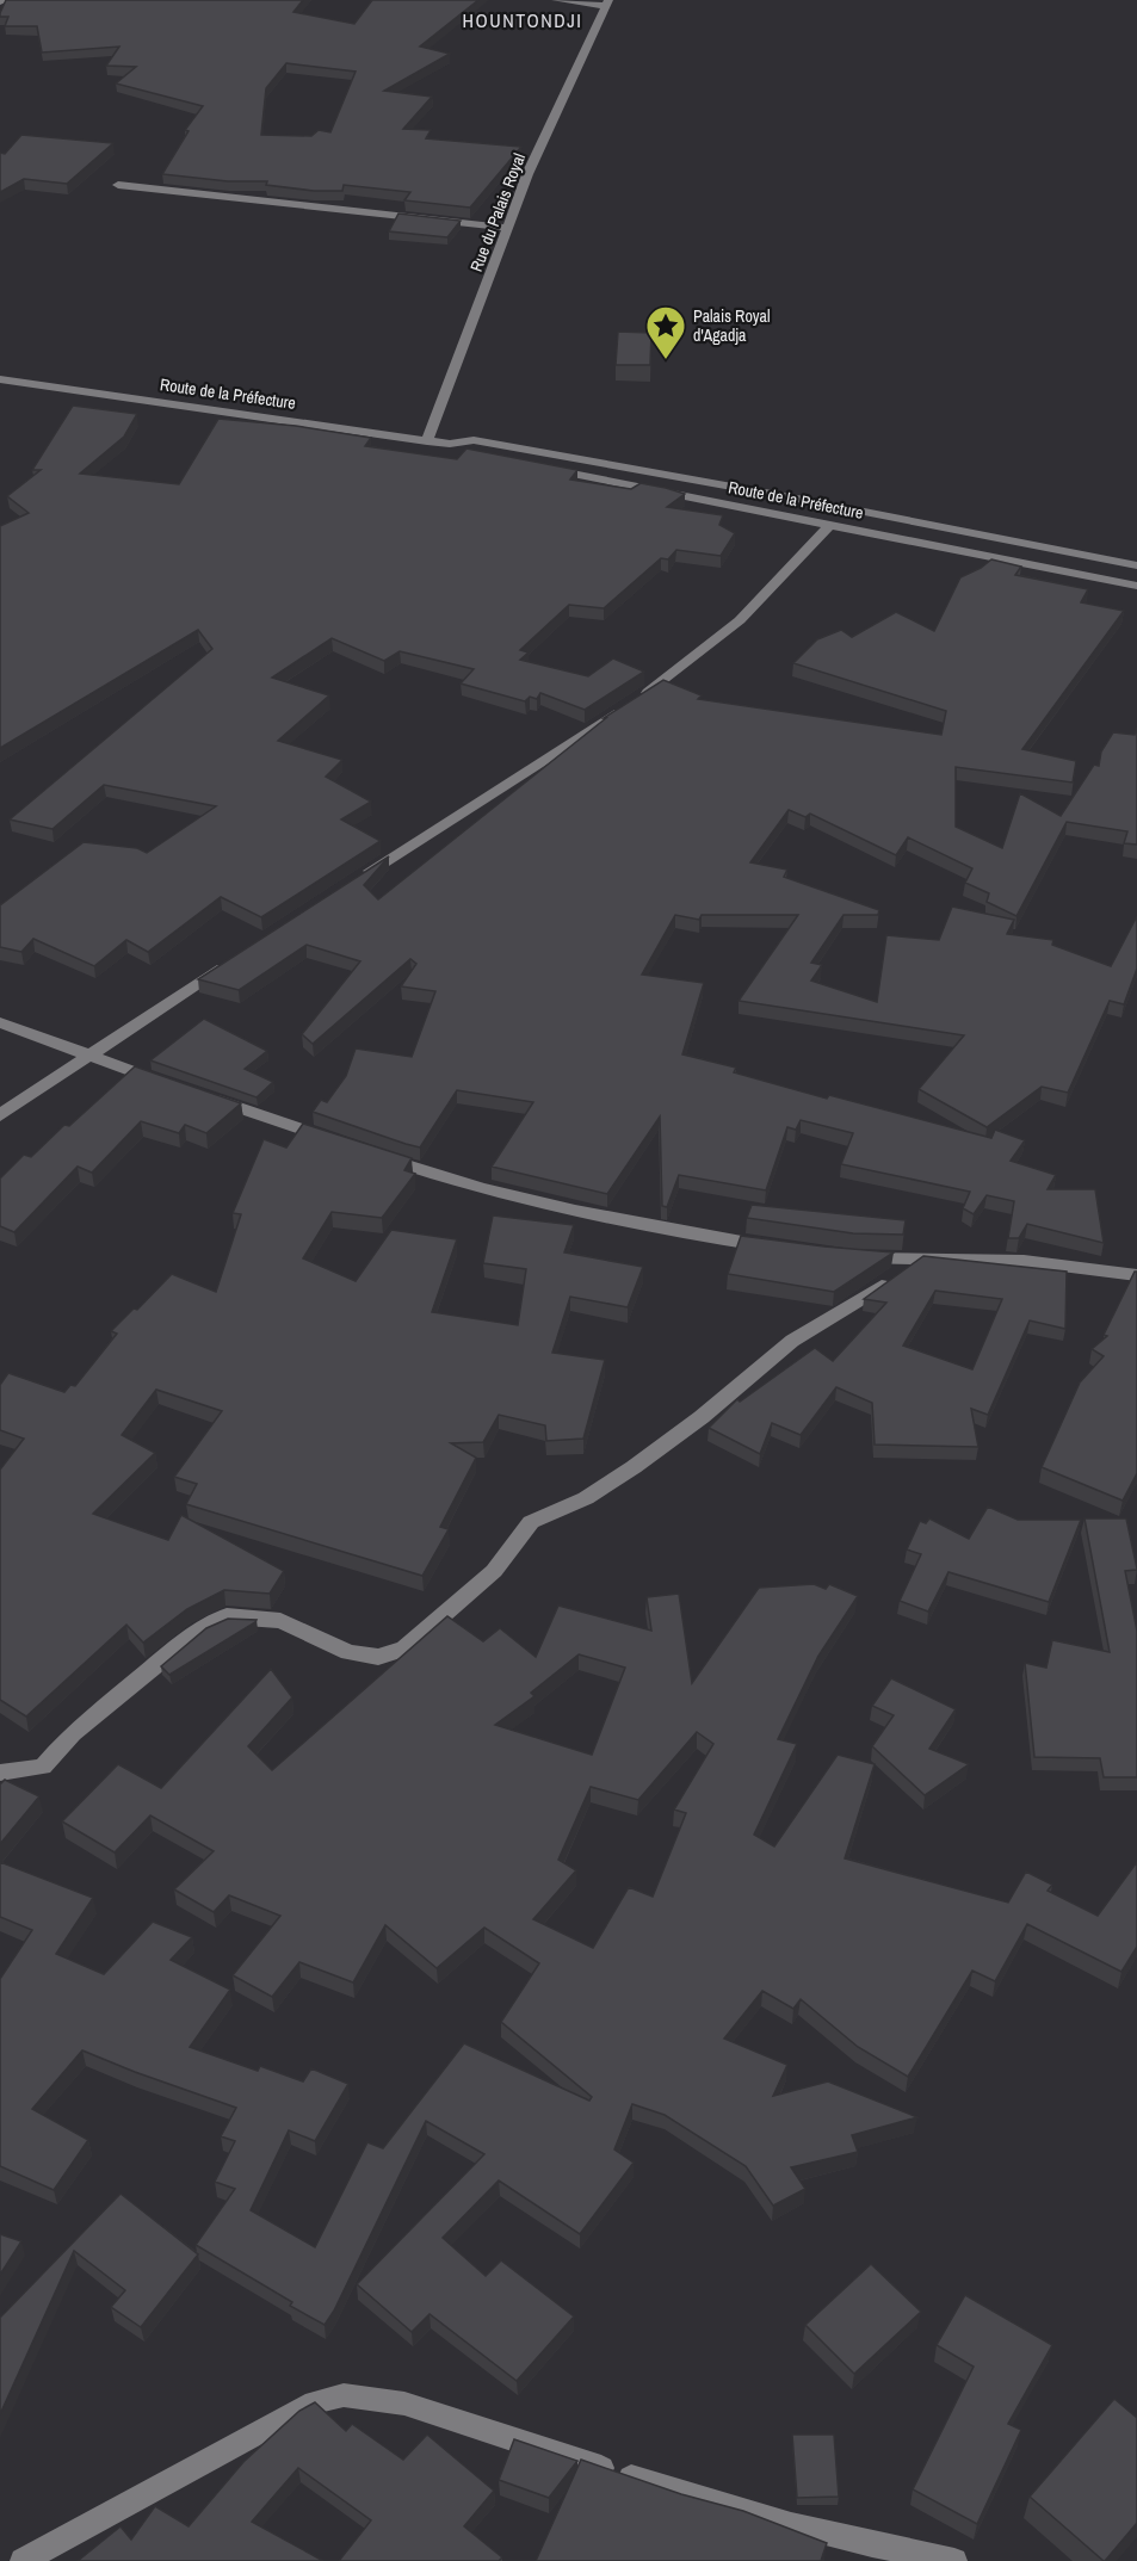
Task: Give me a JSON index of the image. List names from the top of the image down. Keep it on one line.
{"streets":{"street":["Rue du Palais Royal","Route de la Préfecture"]},"crossings":[["Rue du Palais Royal","Route de la Préfecture"]],"districts":["HOUNTONDJI"],"places":{"place":["Palais Royal d'Agadja"]}}
